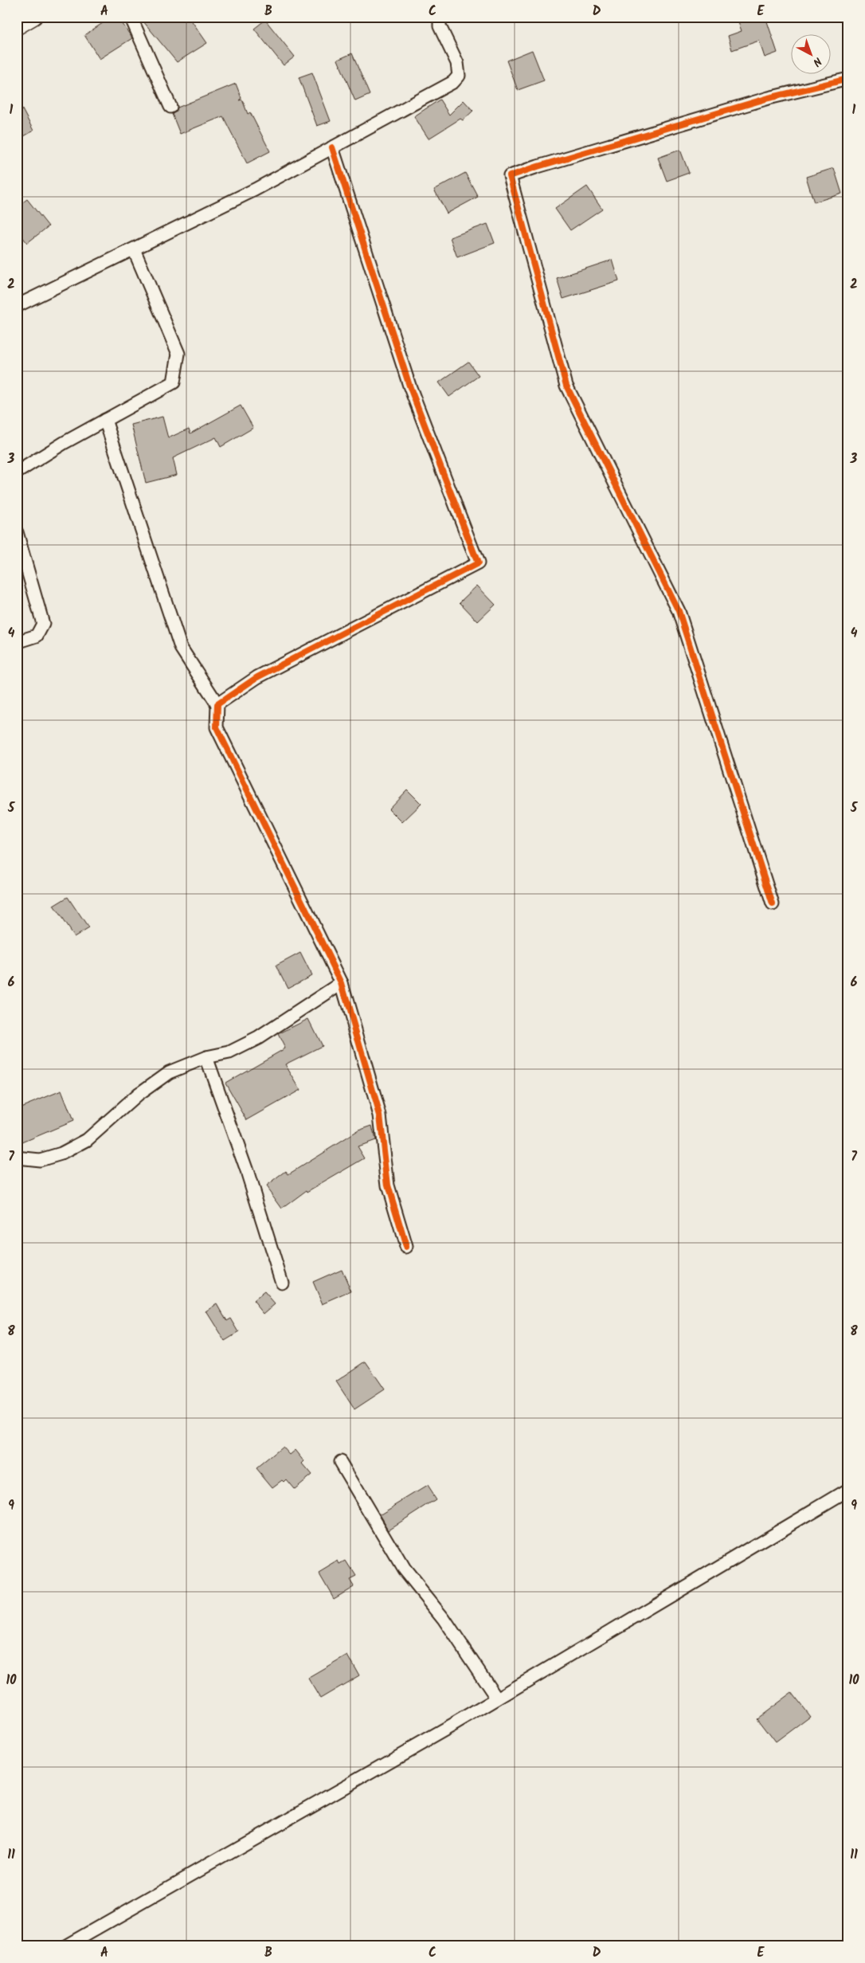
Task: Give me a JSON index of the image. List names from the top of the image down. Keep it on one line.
{"north":"bottom right","grid":{"columns":["A","B","C","D","E"],"rows":["1","2","3","4","5","6","7","8","9","10","11"]}}
